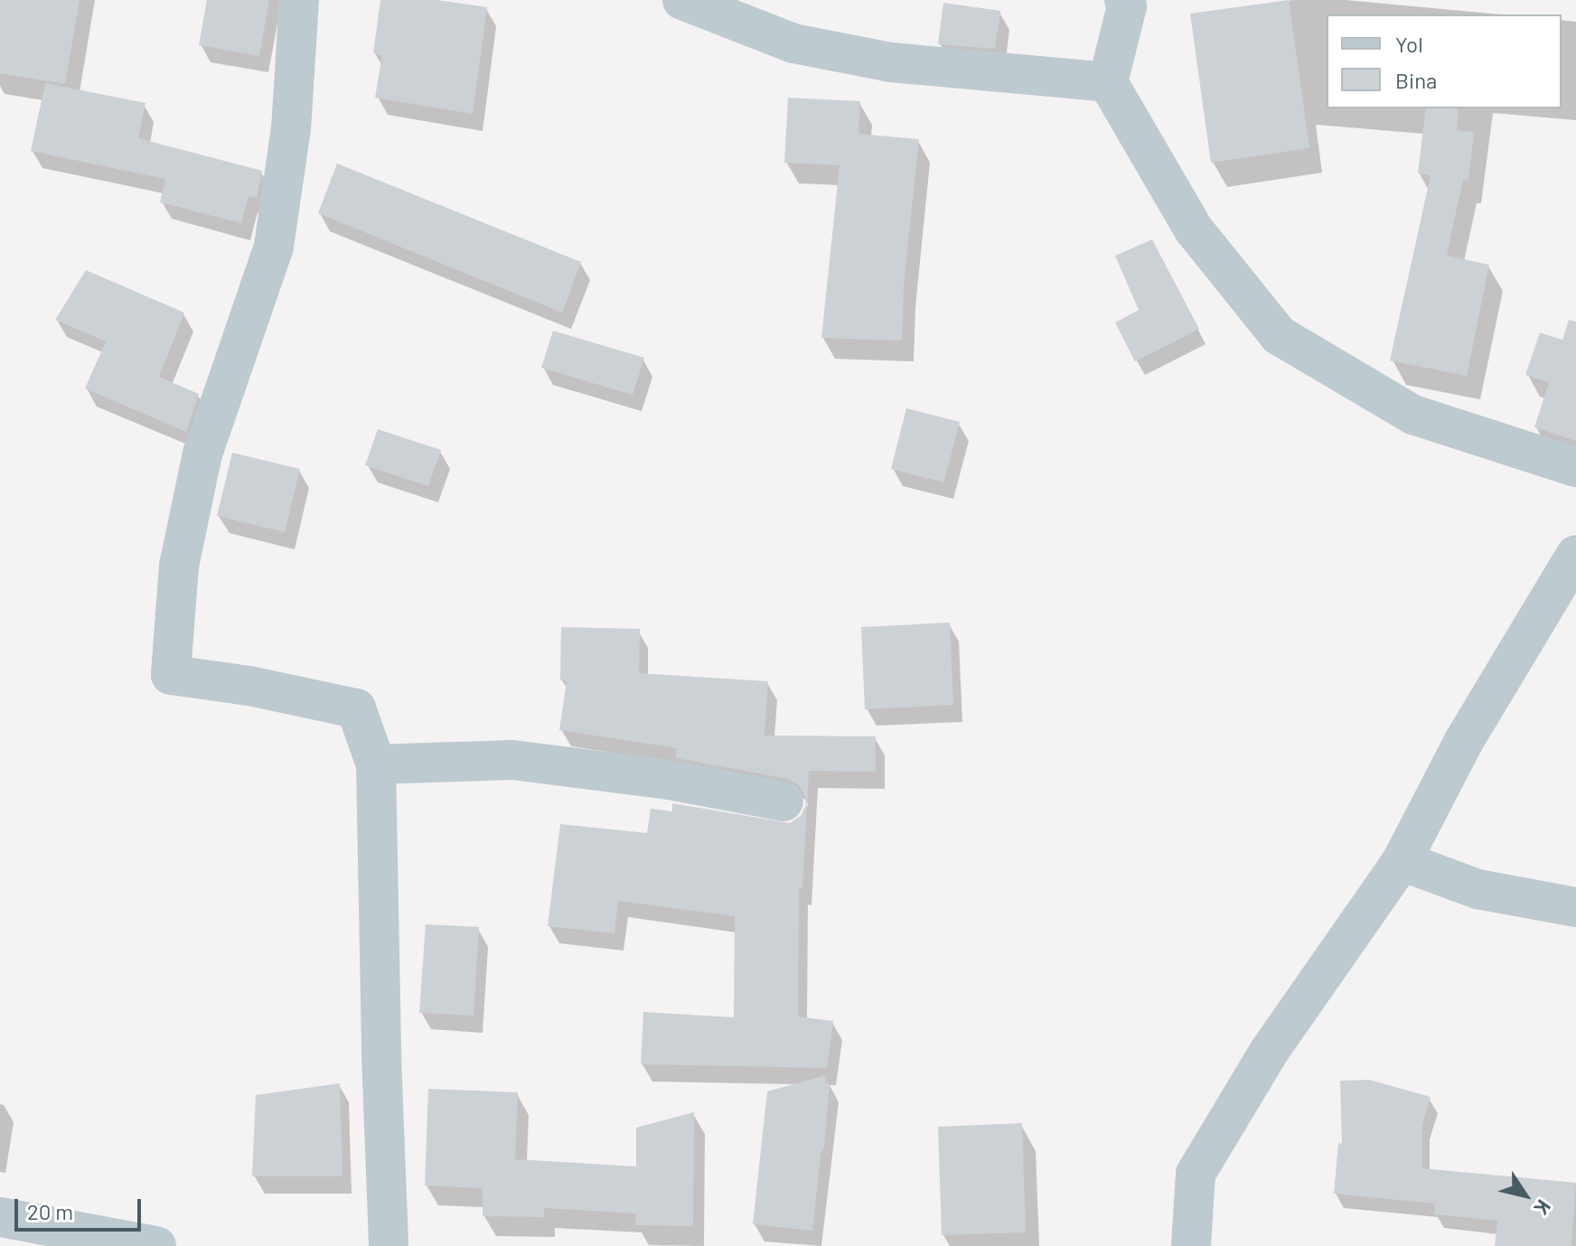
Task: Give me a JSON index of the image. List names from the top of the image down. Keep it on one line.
{"legend":["Yol","Bina"],"scale_bar":"20 m","north":"bottom right"}
